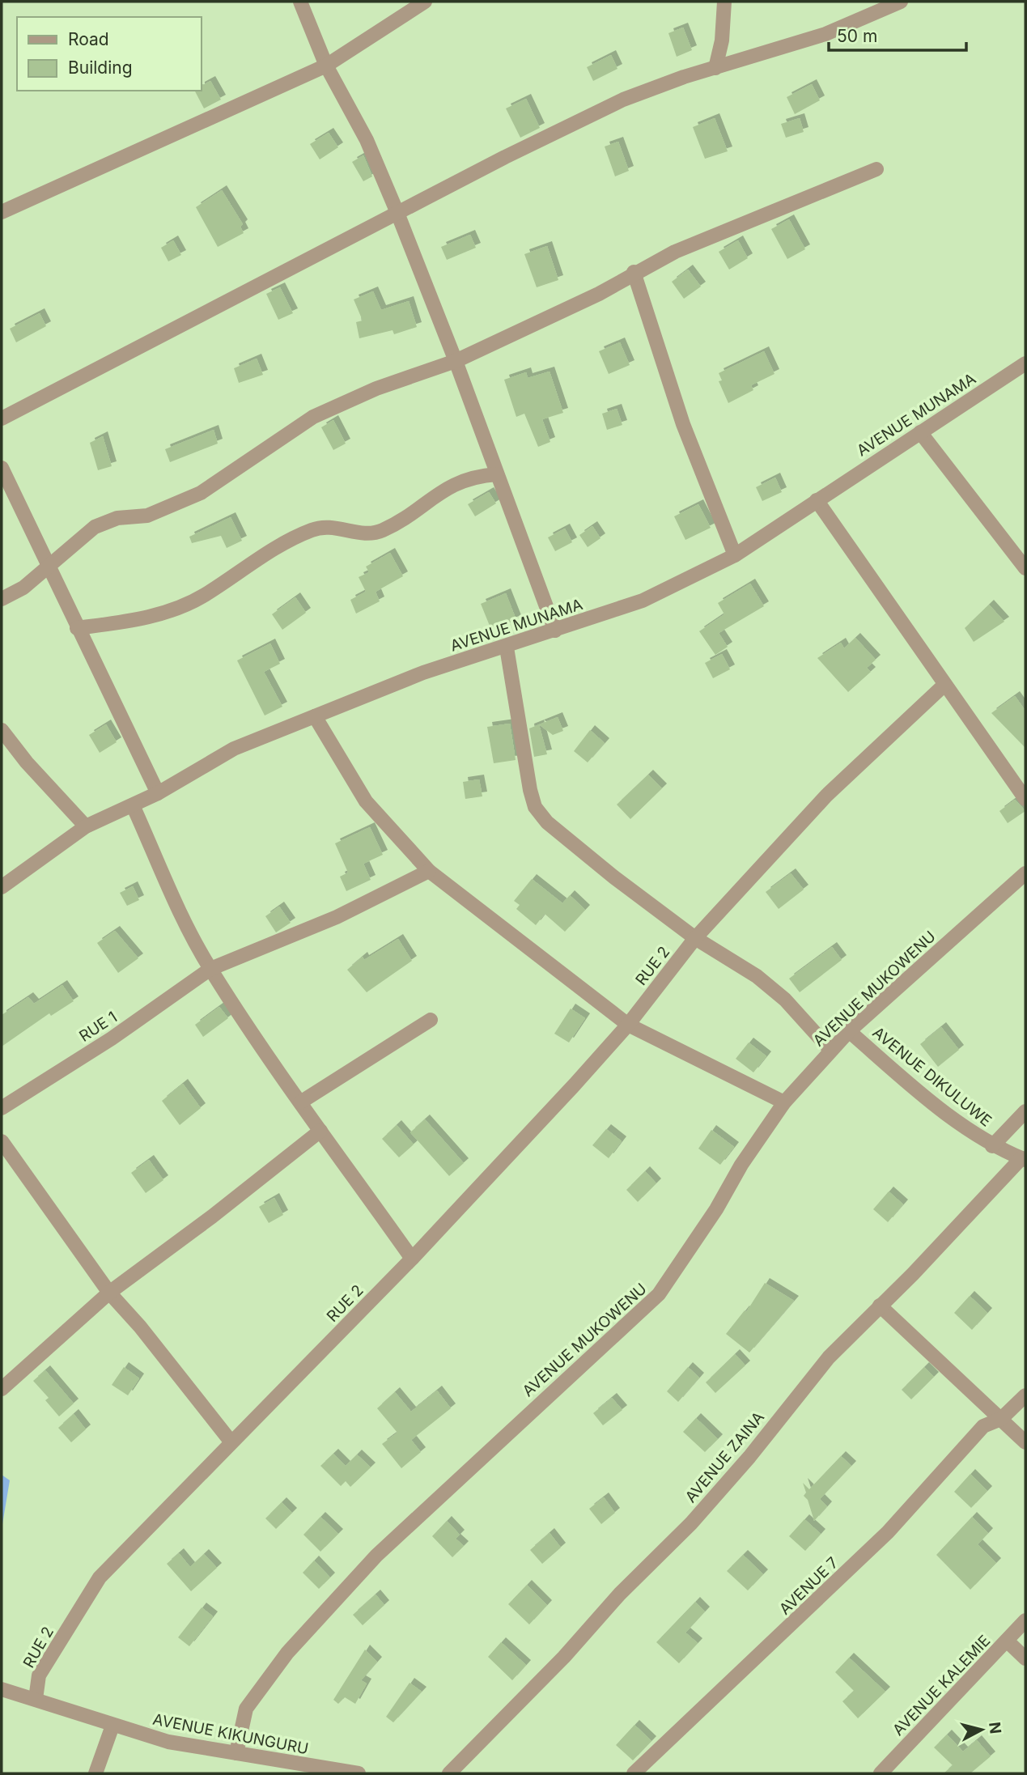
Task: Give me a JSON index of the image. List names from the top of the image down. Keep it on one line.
{"streets":{"street":["AVENUE MUNAMA","RUE 2","AVENUE MUKOWENU","RUE 1","AVENUE DIKULUWE","AVENUE ZAINA","AVENUE 7","AVENUE KALEMIE","AVENUE KIKUNGURU"]},"crossings":[["RUE 2","AVENUE KIKUNGURU"],["AVENUE MUKOWENU","AVENUE DIKULUWE"],["AVENUE MUKOWENU","AVENUE KIKUNGURU"],["AVENUE DIKULUWE","AVENUE ZAINA"]],"legend":["Road","Building"],"scale_bar":"50 m","north":"right"}
